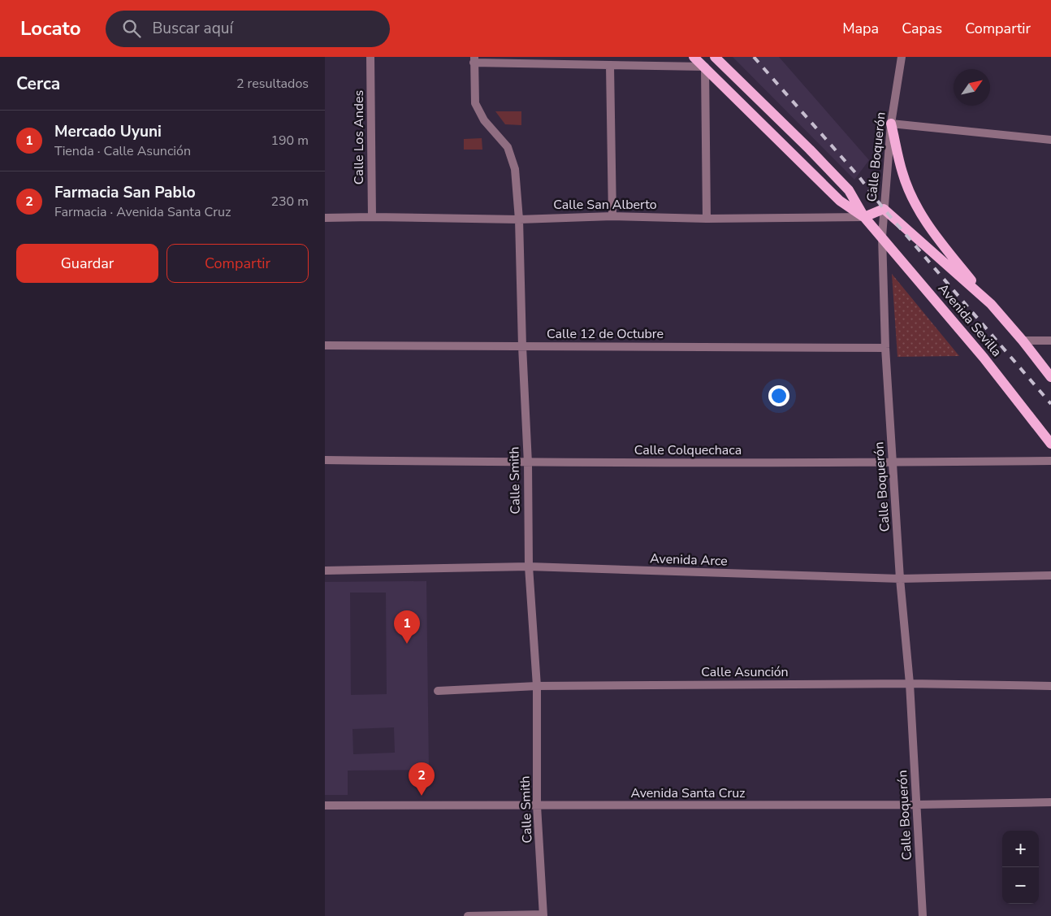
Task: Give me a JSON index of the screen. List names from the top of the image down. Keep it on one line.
{"streets":{"main road":["Calle San Alberto","Avenida Sevilla"],"street":["Calle Los Andes","Calle Boquerón","Calle 12 de Octubre","Calle Colquechaca","Calle Smith","Avenida Arce","Calle Asunción","Avenida Santa Cruz"]},"crossings":[["Calle Los Andes","Calle San Alberto"],["Calle Boquerón","Calle San Alberto"],["Calle Boquerón","Avenida Sevilla"],["Calle Boquerón","Calle 12 de Octubre"],["Calle Boquerón","Calle Colquechaca"],["Calle Boquerón","Avenida Arce"],["Calle Boquerón","Calle Asunción"],["Calle Boquerón","Avenida Santa Cruz"],["Calle San Alberto","Avenida Sevilla"],["Calle San Alberto","Calle Smith"],["Calle 12 de Octubre","Calle Smith"],["Calle Colquechaca","Calle Smith"],["Calle Smith","Avenida Arce"],["Calle Smith","Calle Asunción"],["Calle Smith","Avenida Santa Cruz"]],"north":"top right","page":{"header":"Locato","search":"Buscar aquí","nav":["Mapa","Capas","Compartir"],"heading":["Cerca","2 resultados"],"list":[{"mark":"1","name":"Mercado Uyuni","note":"Tienda · Calle Asunción","value":"190 m"},{"mark":"2","name":"Farmacia San Pablo","note":"Farmacia · Avenida Santa Cruz","value":"230 m"}],"buttons":["Guardar","Compartir"],"pins":["1","2"],"map_buttons":["+","−"]}}
